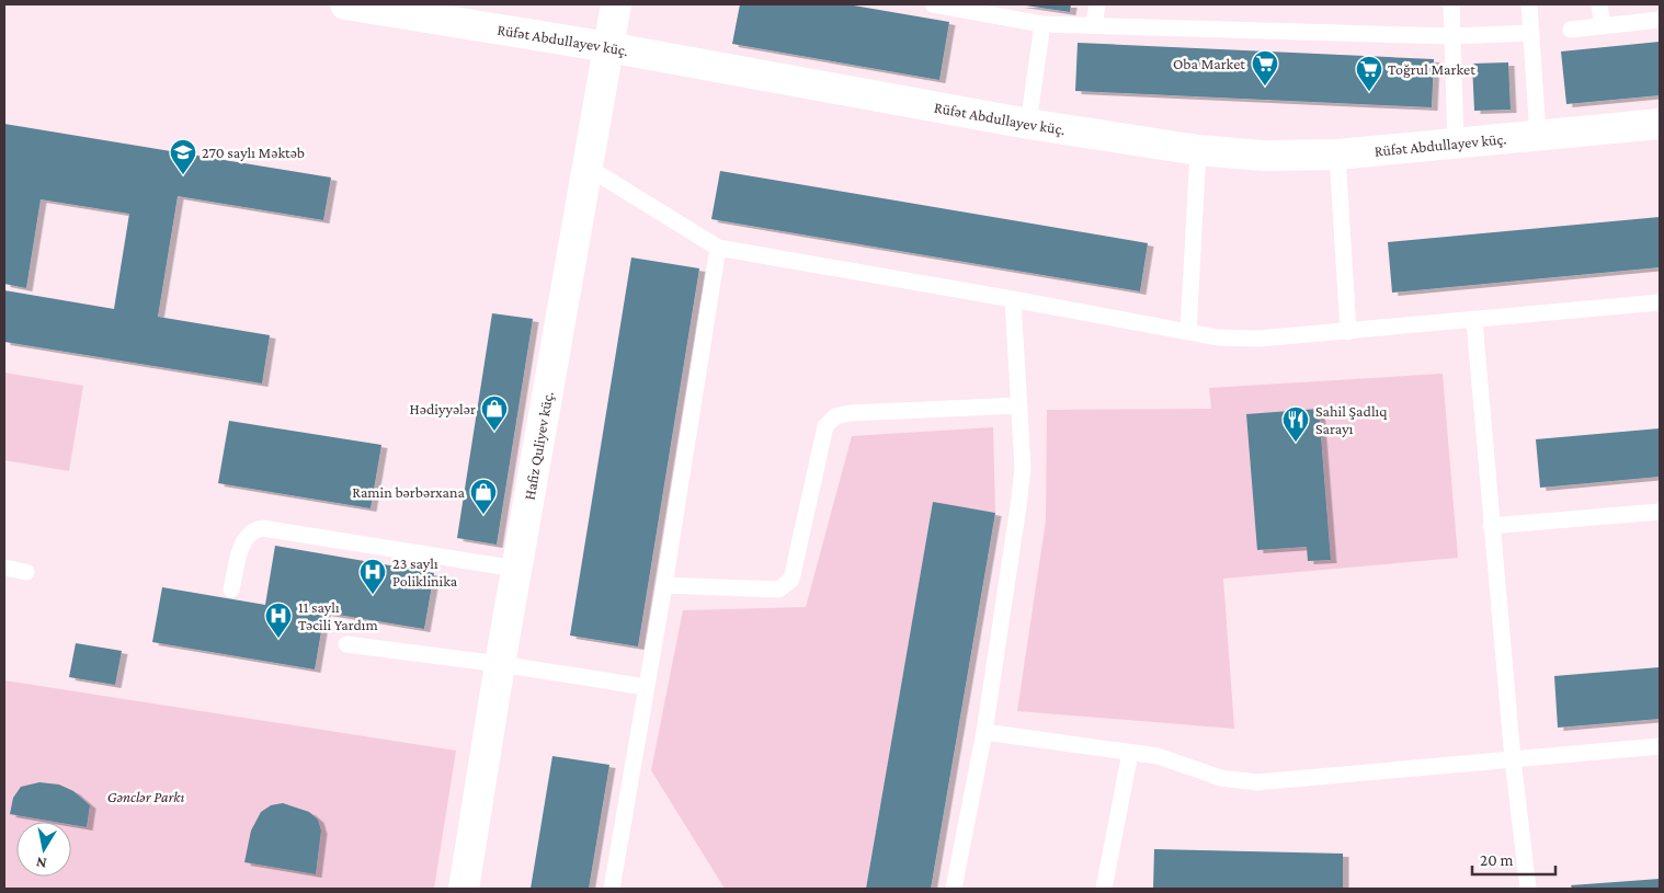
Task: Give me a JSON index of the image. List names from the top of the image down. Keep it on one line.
{"streets":{"street":["Rüfət Abdullayev küç.","Hafiz Quliyev küç."]},"crossings":[["Rüfət Abdullayev küç.","Hafiz Quliyev küç."]],"parks":["Gənclər Parkı"],"places":{"supermarket":["Oba Market","Toğrul Market"],"school or university":["270 saylı Məktəb"],"shop":["Hədiyyələr","Ramin bərbərxana"],"restaurant":["Sahil Şadlıq Sarayı"],"hospital":["23 saylı Poliklinika","11 saylı Təcili Yardım"]},"scale_bar":"20 m","north":"bottom"}
